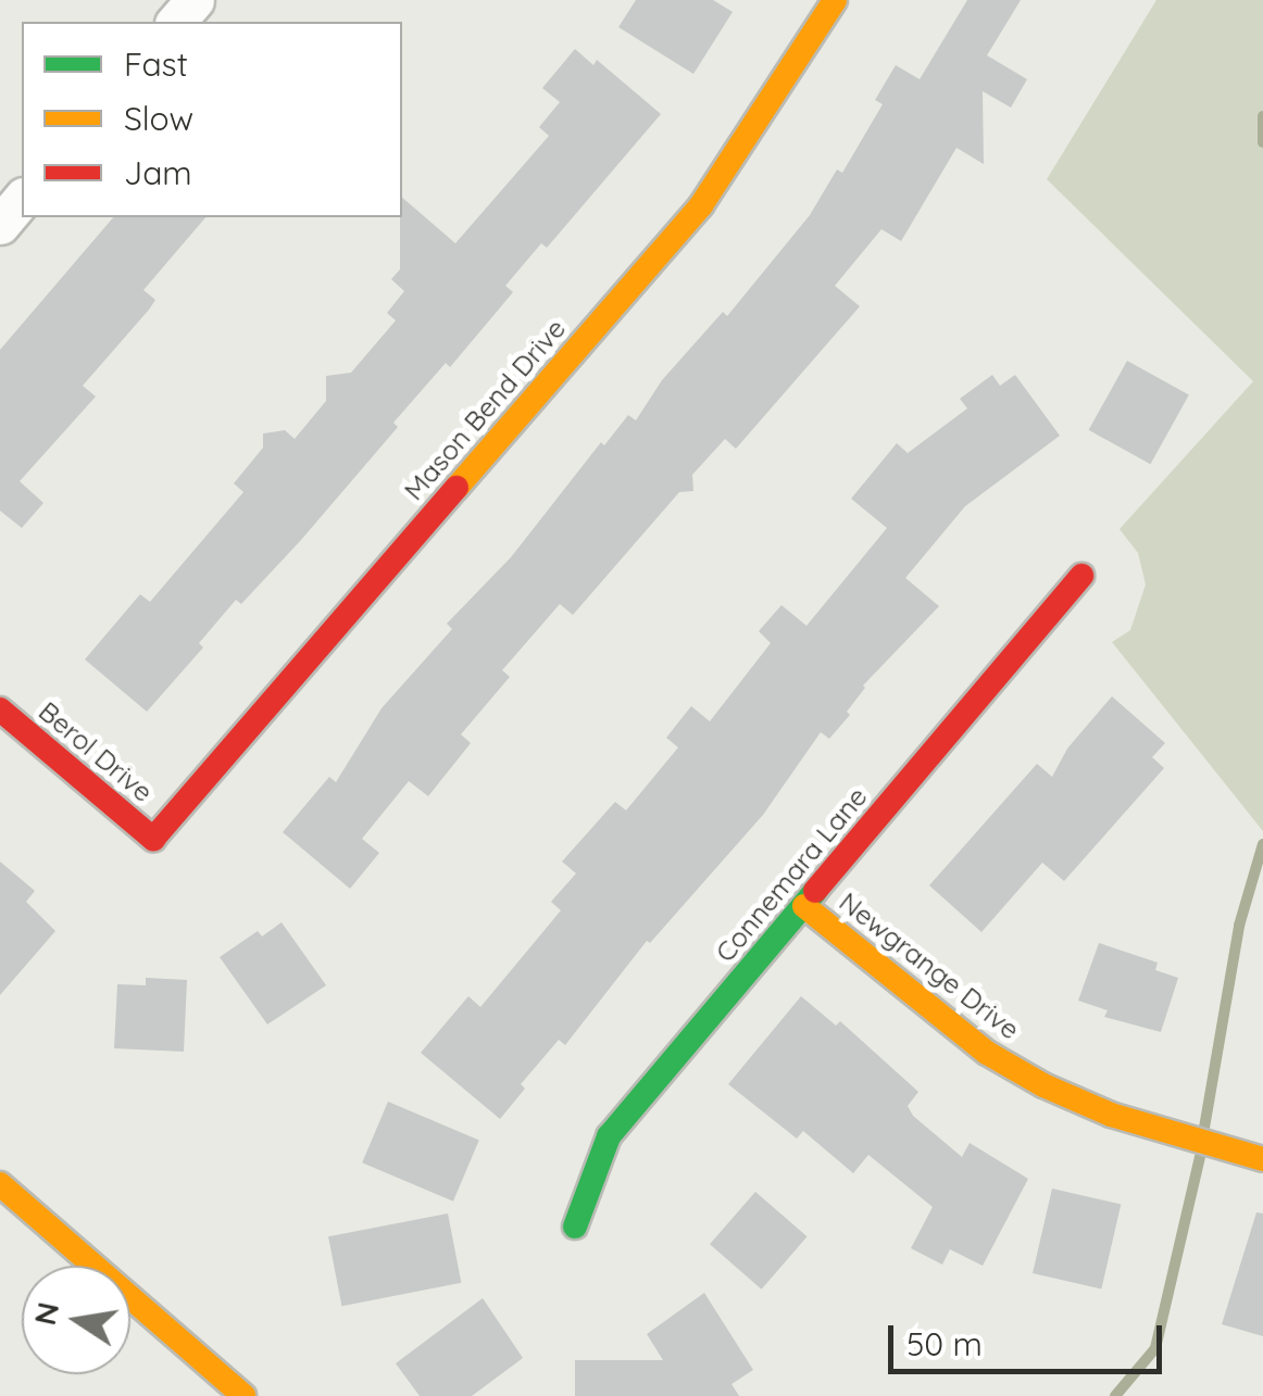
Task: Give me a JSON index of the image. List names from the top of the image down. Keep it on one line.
{"streets":{"street":["Mason Bend Drive","Berol Drive","Connemara Lane","Newgrange Drive"]},"crossings":[["Mason Bend Drive","Berol Drive"],["Connemara Lane","Newgrange Drive"]],"legend":["Fast","Slow","Jam"],"scale_bar":"50 m","north":"left"}
